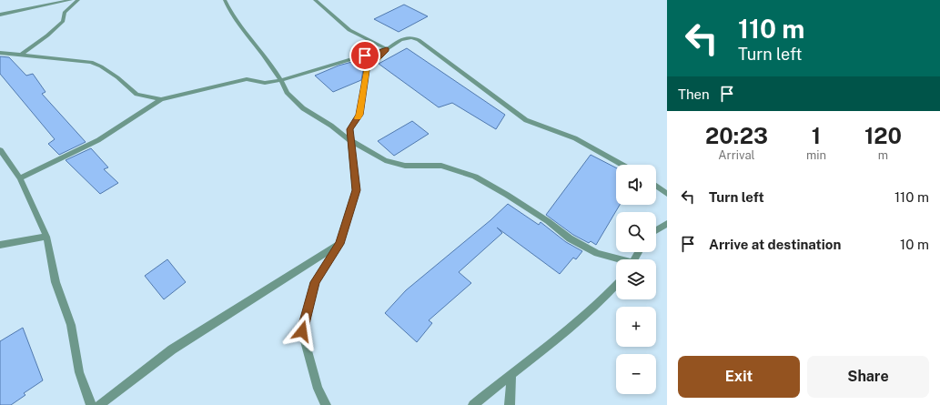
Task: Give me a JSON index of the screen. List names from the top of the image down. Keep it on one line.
{"page":{"turn":["110 m","Turn left"],"then":"Then","eta":["20:23","Arrival","1","min","120","m"],"map_buttons":["+","−"],"list":[{"name":"Turn left","value":"110 m"},{"name":"Arrive at destination","value":"10 m"}],"buttons":["Exit","Share"]}}
